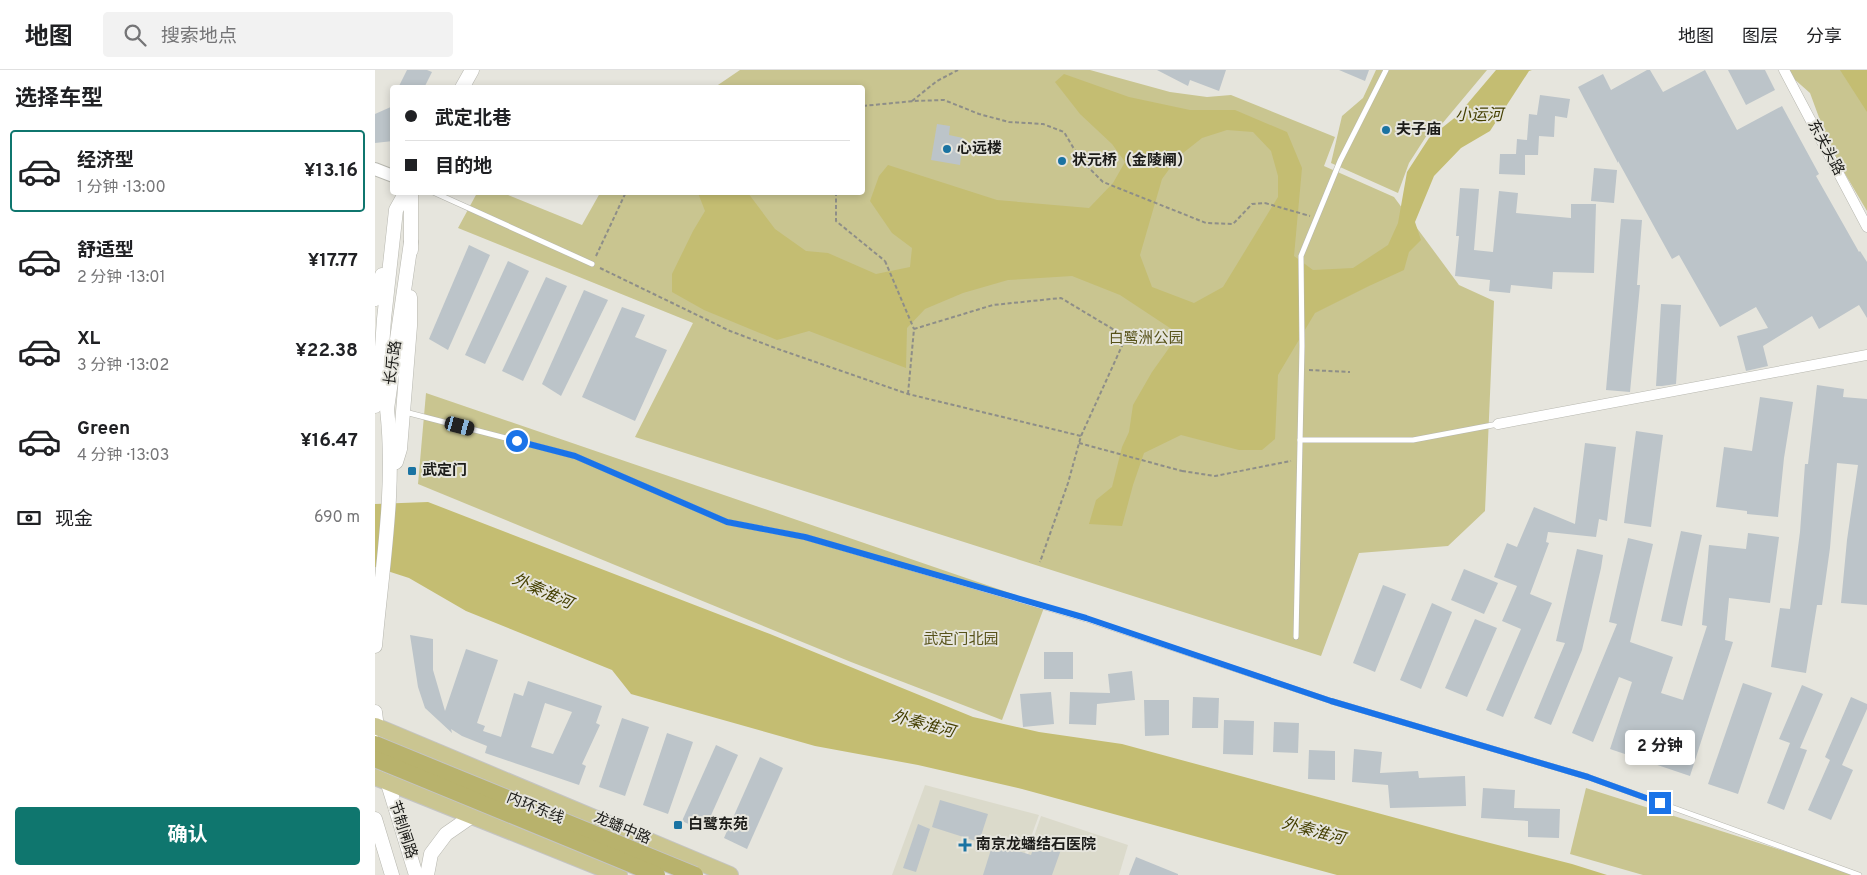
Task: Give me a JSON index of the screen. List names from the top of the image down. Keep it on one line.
{"streets":{"highway":["内环东线"],"main road":["长乐路","龙蟠中路","节制闸路"],"street":["东关头路"]},"crossings":[["龙蟠中路","节制闸路"]],"water":["小运河","外秦淮河"],"parks":["白鹭洲公园","武定门北园"],"places":{"other":["夫子庙","心远楼","状元桥（金陵闸）"],"transit":["武定门","白鹭东苑"],"health":["南京龙蟠结石医院"]},"page":{"header":"地图","search":"搜索地点","nav":["地图","图层","分享"],"heading":"选择车型","banner":["武定北巷","目的地"],"list":[{"name":"经济型","note":"1 分钟 · 13:00","value":"¥13.16"},{"name":"舒适型","note":"2 分钟 · 13:01","value":"¥17.77"},{"name":"XL","note":"3 分钟 · 13:02","value":"¥22.38"},{"name":"Green","note":"4 分钟 · 13:03","value":"¥16.47"}],"pay":["现金","690 m"],"bubble":"2 分钟","buttons":"确认"}}
